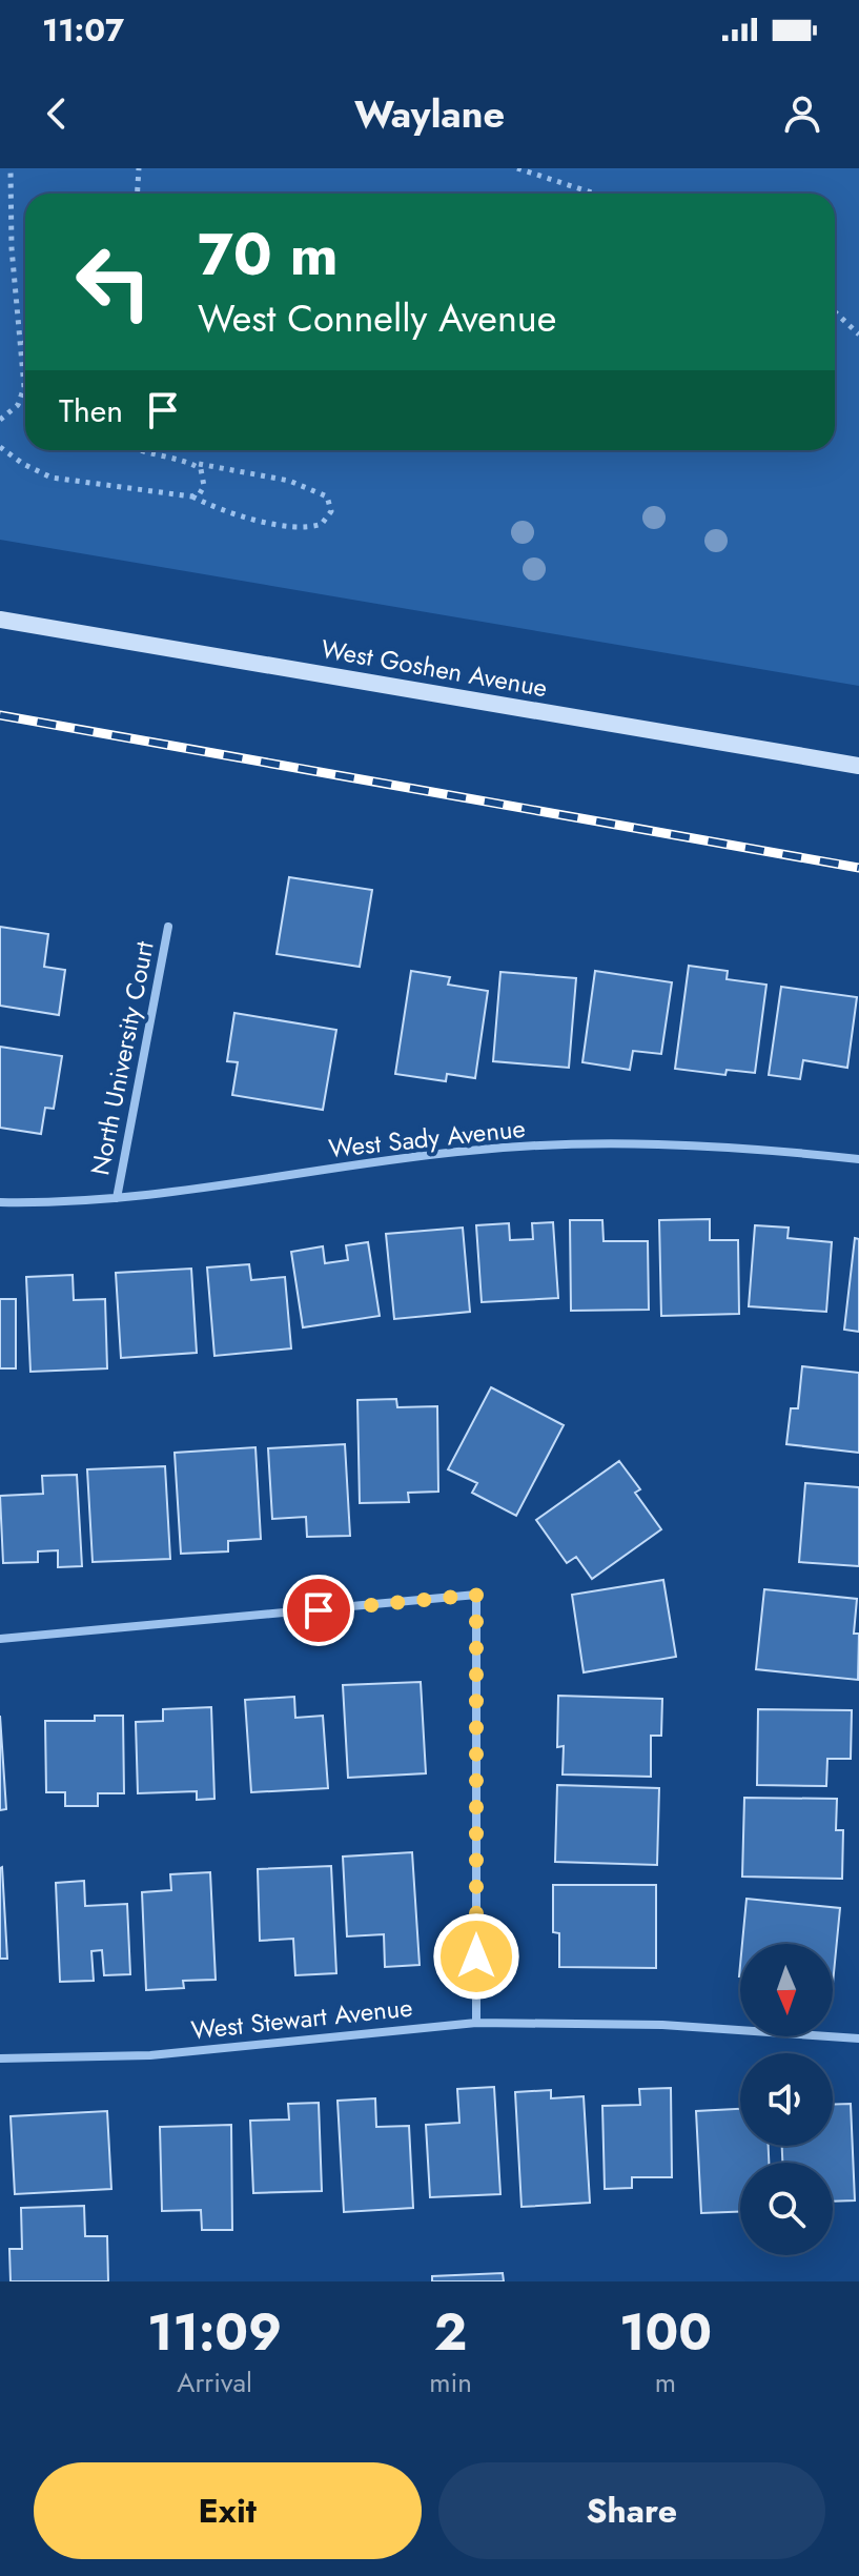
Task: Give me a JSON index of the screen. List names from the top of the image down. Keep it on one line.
{"streets":{"main road":["West Goshen Avenue"],"street":["North University Court","West Sady Avenue","West Stewart Avenue"]},"crossings":[["North University Court","West Sady Avenue"]],"north":"bottom","page":{"status":"11:07","header":"Waylane","turn":["70 m","West Connelly Avenue"],"then":"Then","eta":["11:09","Arrival","2","min","100","m"],"buttons":["Exit","Share"]}}
